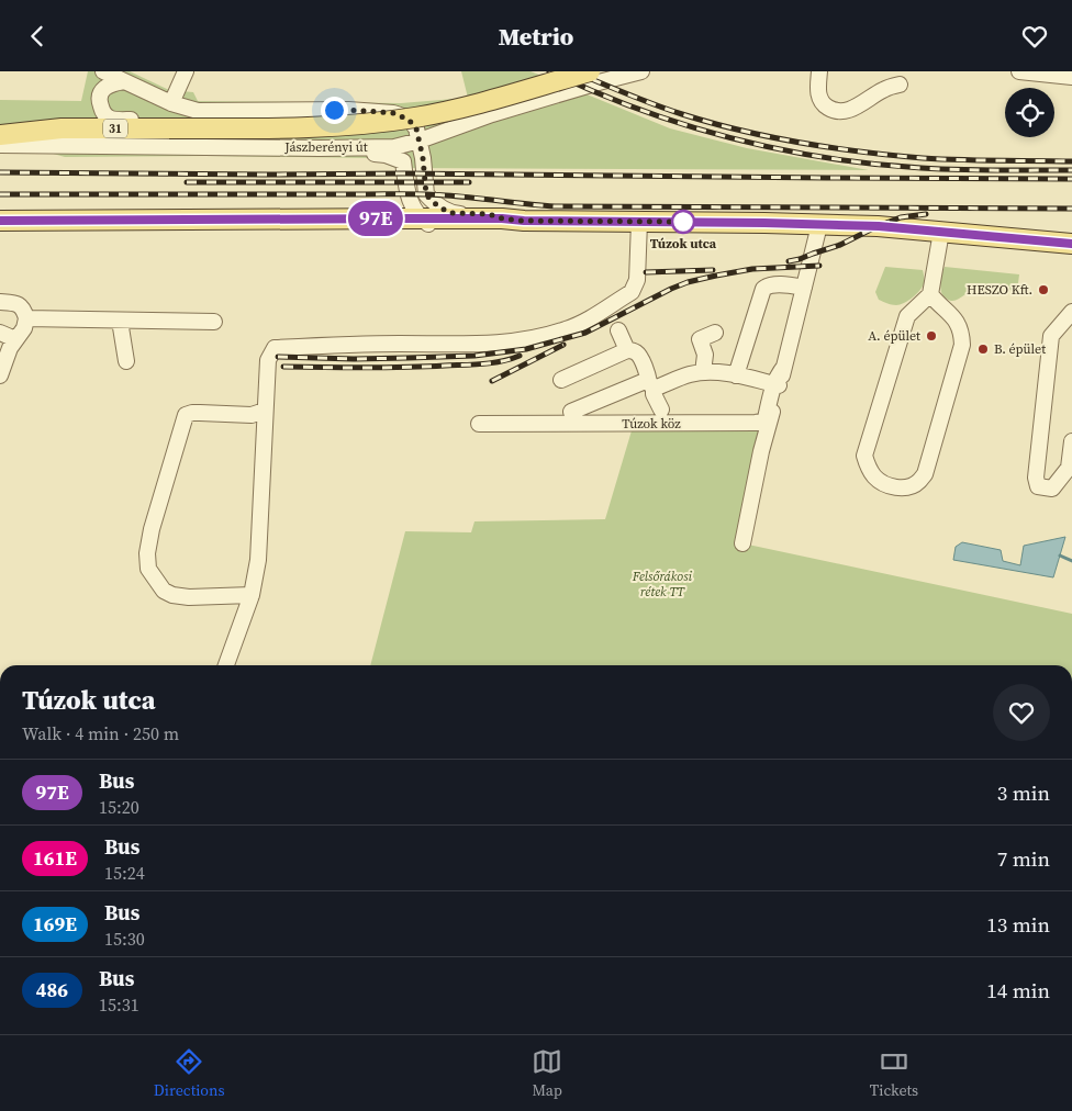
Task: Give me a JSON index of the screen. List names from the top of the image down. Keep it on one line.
{"streets":{"main road":["31","Jászberényi út"],"street":["Túzok köz"]},"parks":["Felsőrákosi rétek TT"],"places":["Túzok utca","HESZO Kft.","A. épület","B. épület"],"lines":["bus line 97E"],"page":{"header":"Metrio","on_map":"97E","heading":["Túzok utca","Walk · 4 min · 250 m"],"list":[{"mark":"97E","name":"Bus","note":"15:20","value":"3 min"},{"mark":"161E","name":"Bus","note":"15:24","value":"7 min"},{"mark":"169E","name":"Bus","note":"15:30","value":"13 min"},{"mark":"486","name":"Bus","note":"15:31","value":"14 min"}],"tabs":["Directions","Map","Tickets"]}}
